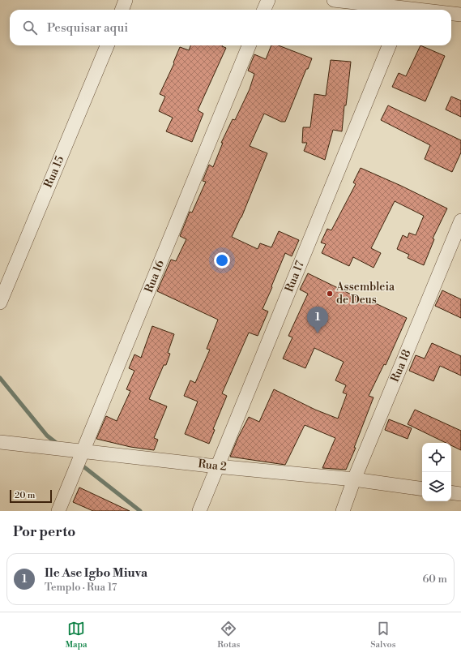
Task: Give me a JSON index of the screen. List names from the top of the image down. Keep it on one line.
{"streets":{"street":["Rua 15","Rua 16","Rua 17","Rua 18","Rua 2"]},"crossings":[["Rua 16","Rua 2"],["Rua 17","Rua 2"],["Rua 18","Rua 2"]],"places":["Assembleia de Deus"],"scale_bar":"20 m","page":{"search":"Pesquisar aqui","pins":"1","scale":"20 m","heading":"Por perto","list":[{"mark":"1","name":"Ile Ase Igbo Miuva","note":"Templo · Rua 17","value":"60 m"}],"nav":["Mapa","Rotas","Salvos"]}}
